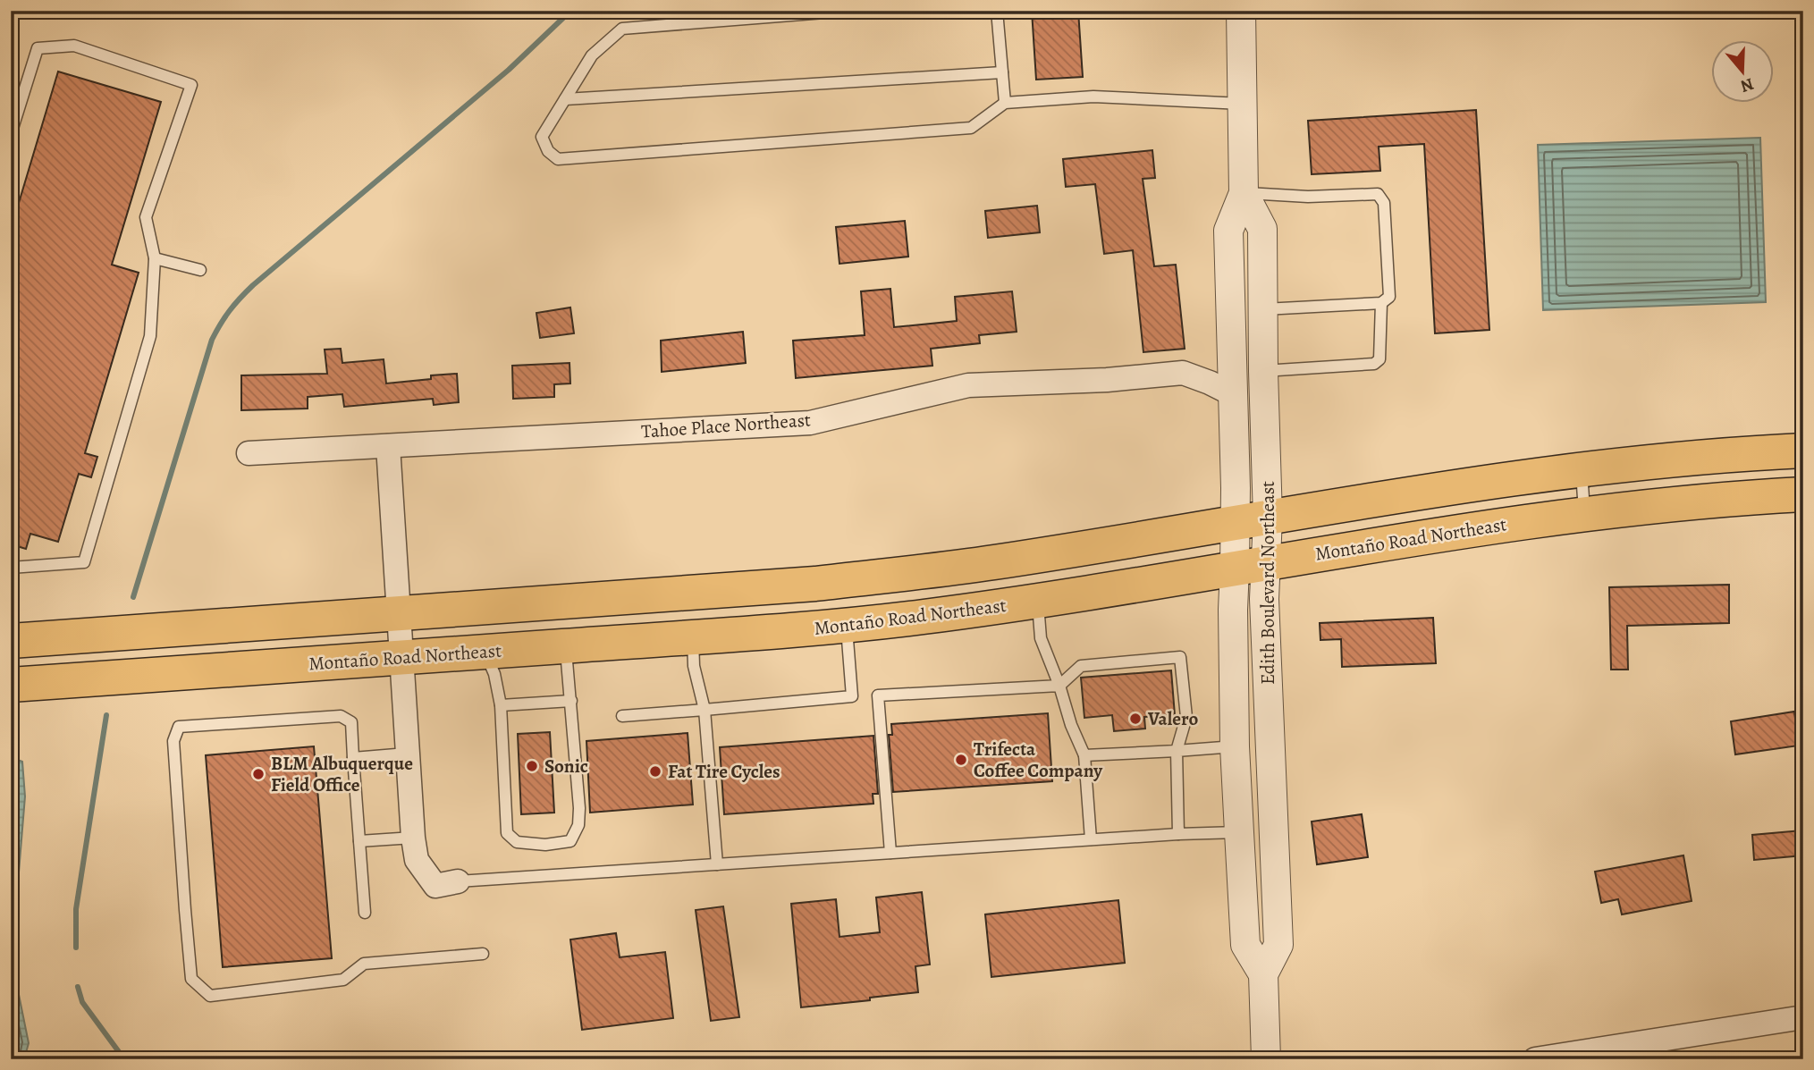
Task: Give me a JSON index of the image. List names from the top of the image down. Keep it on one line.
{"streets":{"main road":["Montaño Road Northeast"],"street":["Tahoe Place Northeast","Edith Boulevard Northeast"]},"crossings":[["Tahoe Place Northeast","Edith Boulevard Northeast"],["Montaño Road Northeast","Edith Boulevard Northeast"]],"places":["Valero","Trifecta Coffee Company","Sonic","Fat Tire Cycles","BLM Albuquerque Field Office"],"north":"bottom"}
